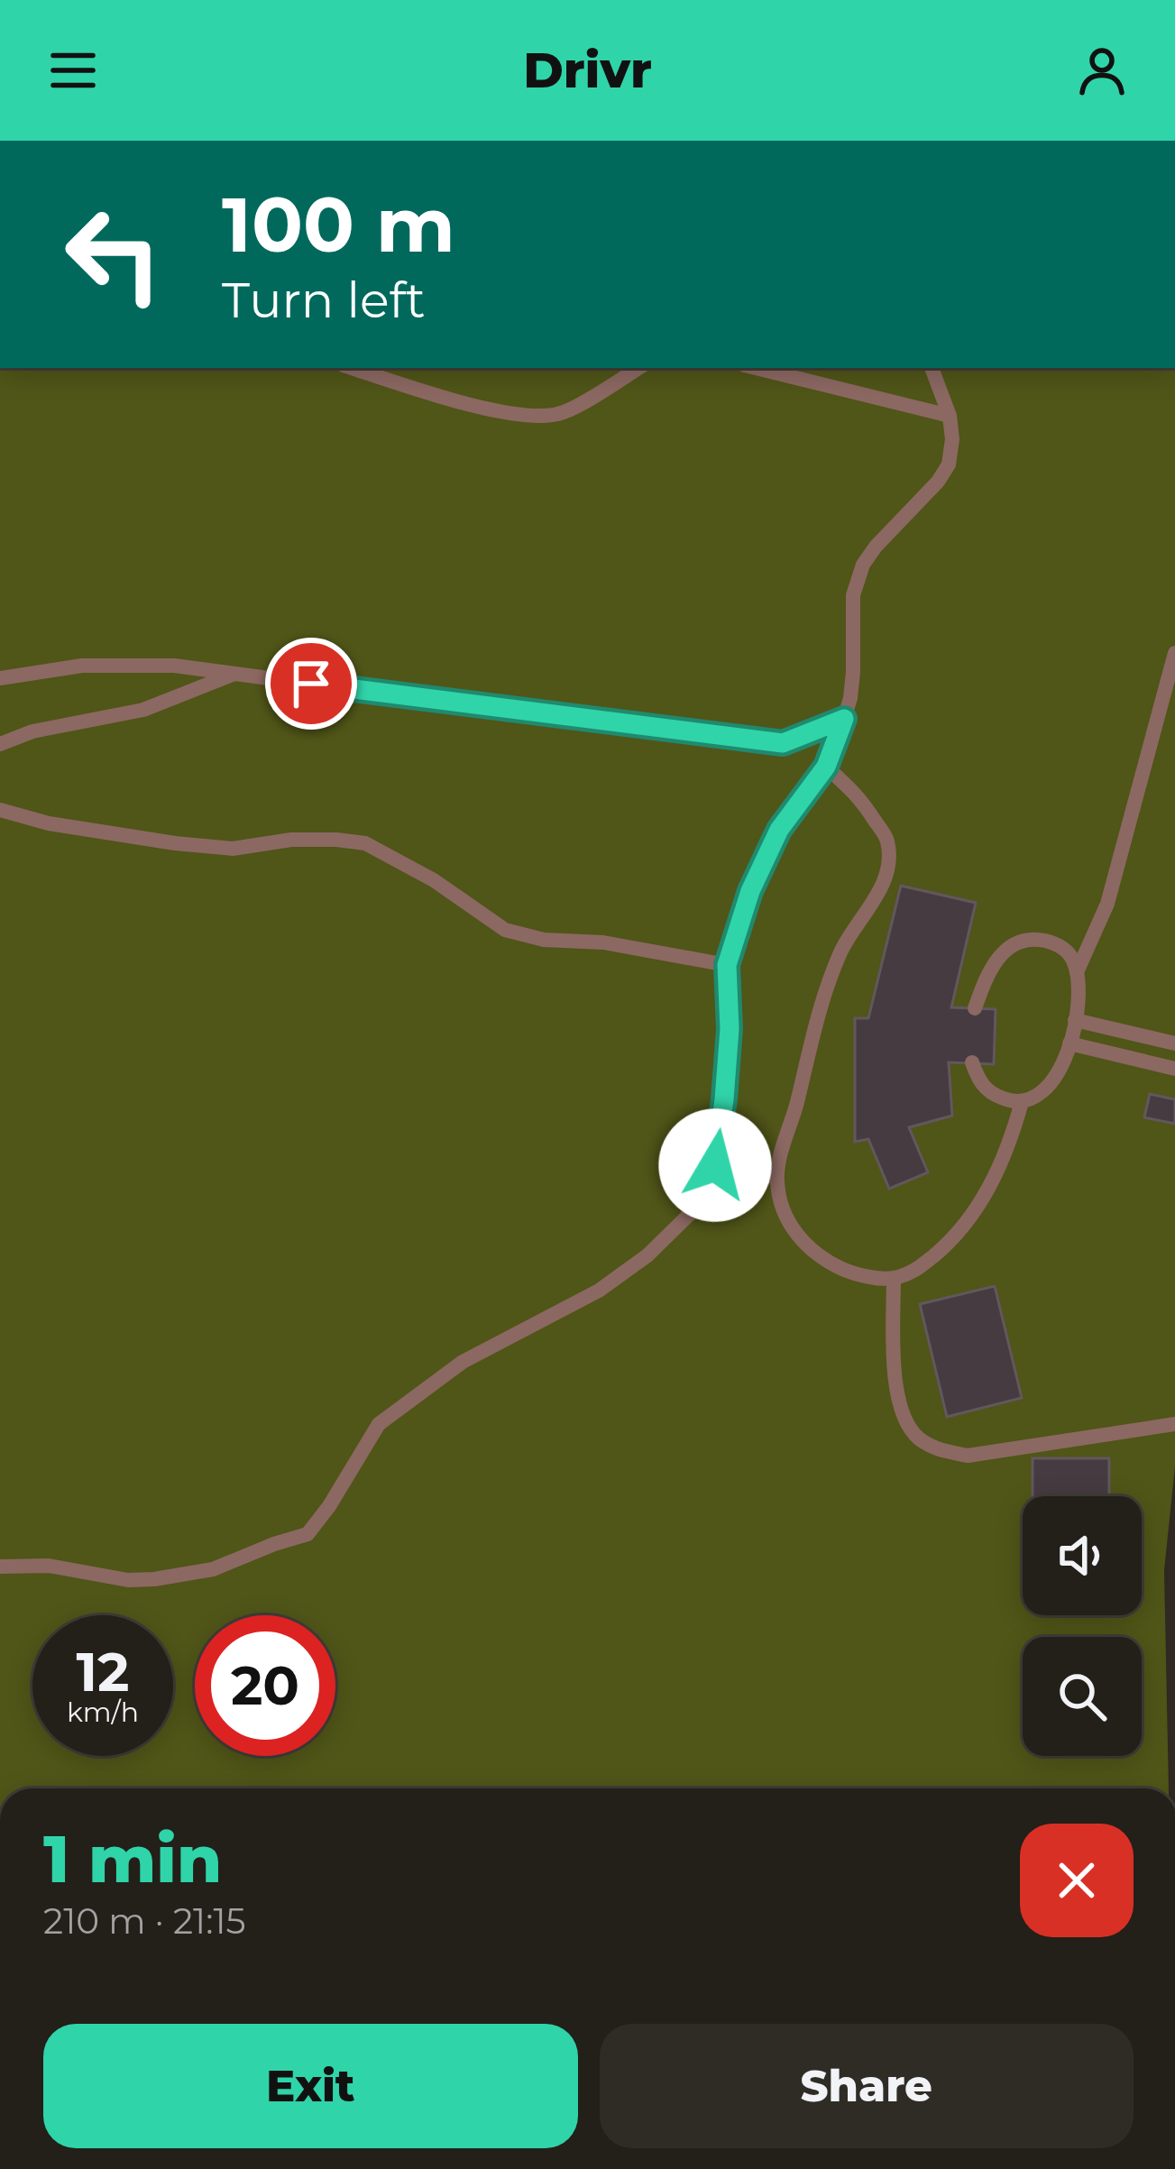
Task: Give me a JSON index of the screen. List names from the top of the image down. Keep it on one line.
{"page":{"header":"Drivr","turn":["100 m","Turn left"],"speed":"12 km/h","limit":"20","heading":["1 min","210 m · 21:15"],"buttons":["Exit","Share"]}}
